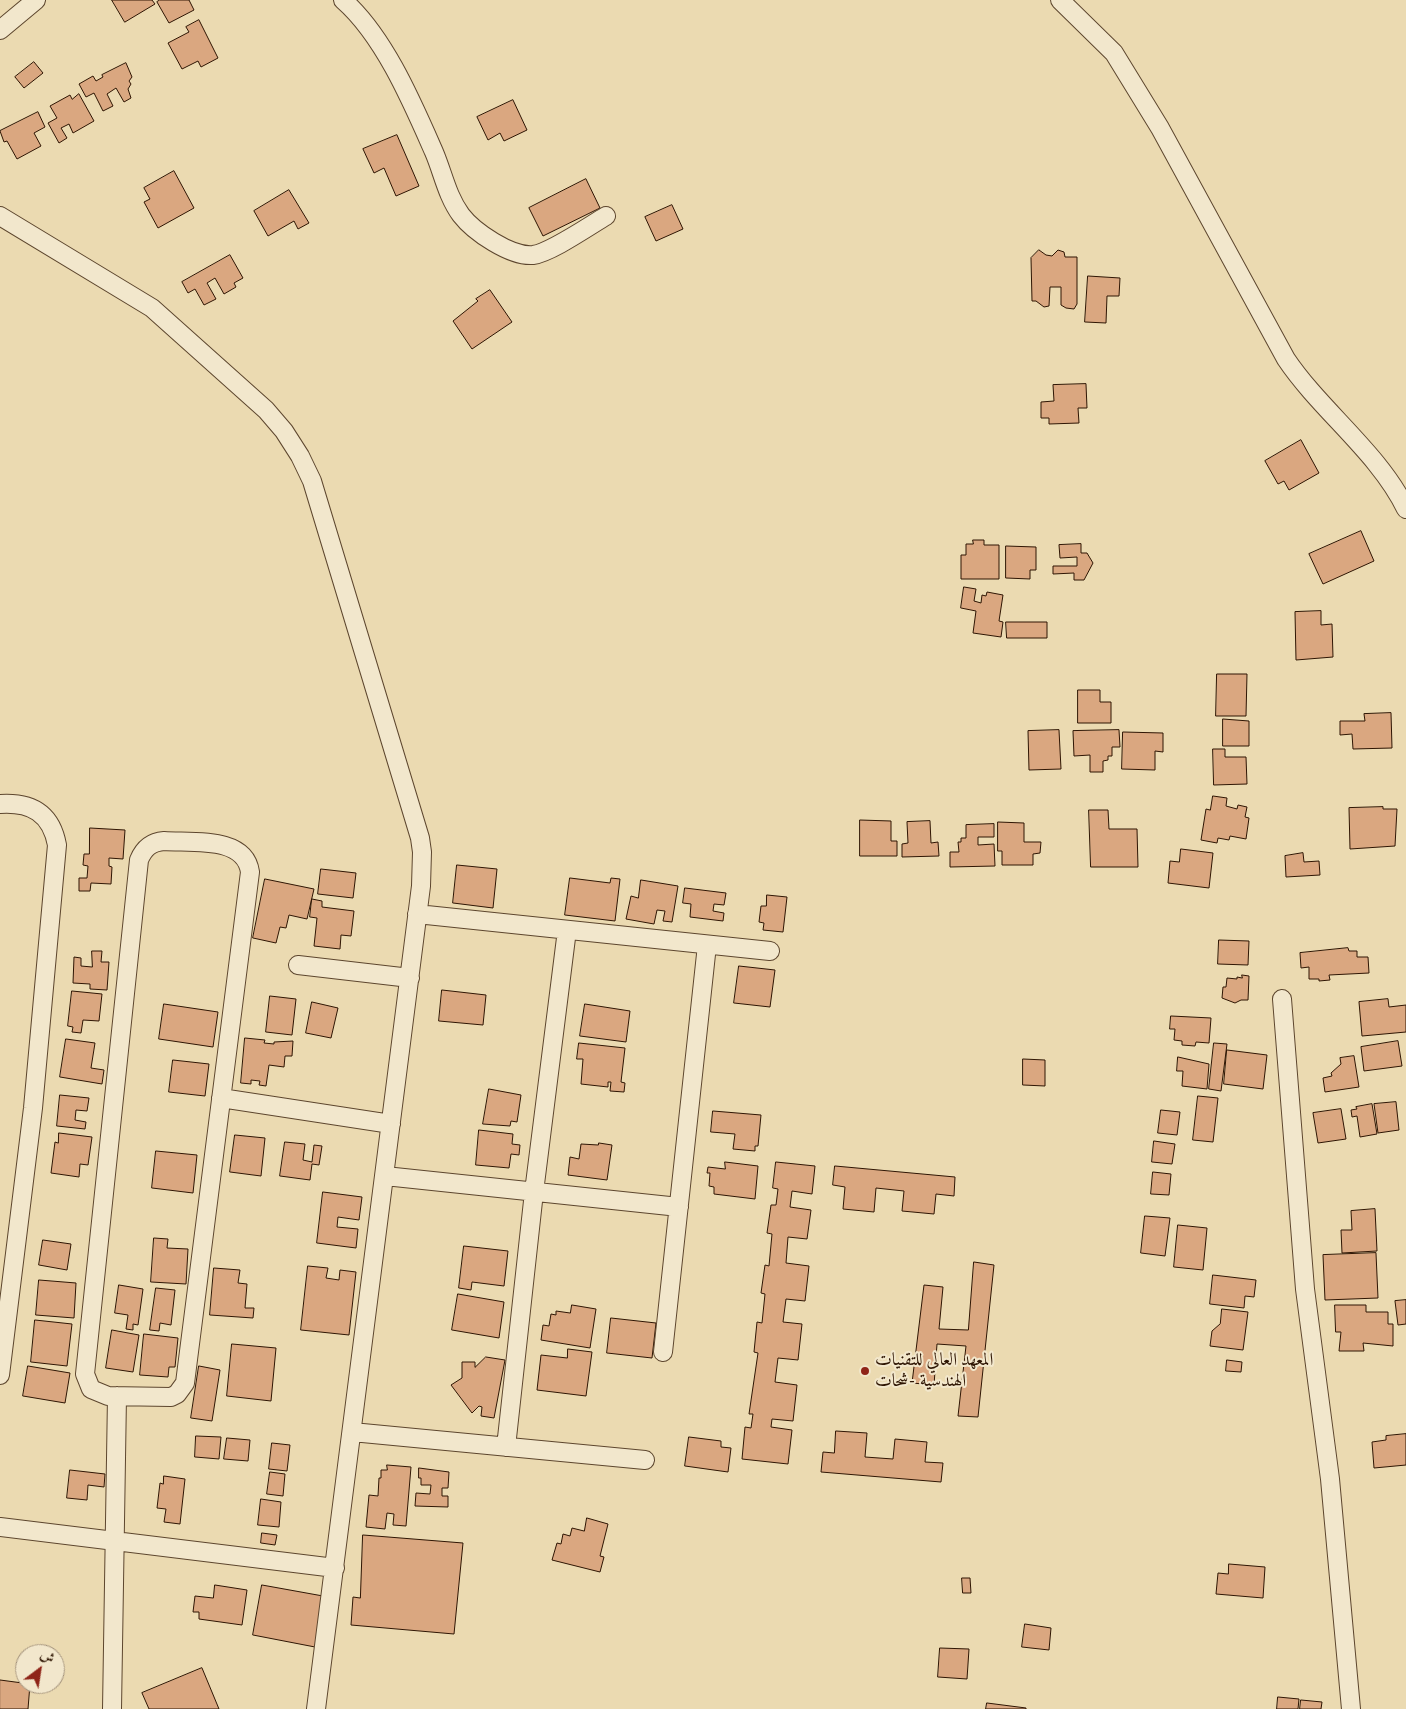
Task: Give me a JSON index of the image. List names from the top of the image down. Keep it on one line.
{"places":["المعهد العالي للتقنيات الهندسية -شحات"],"north":"top right"}
